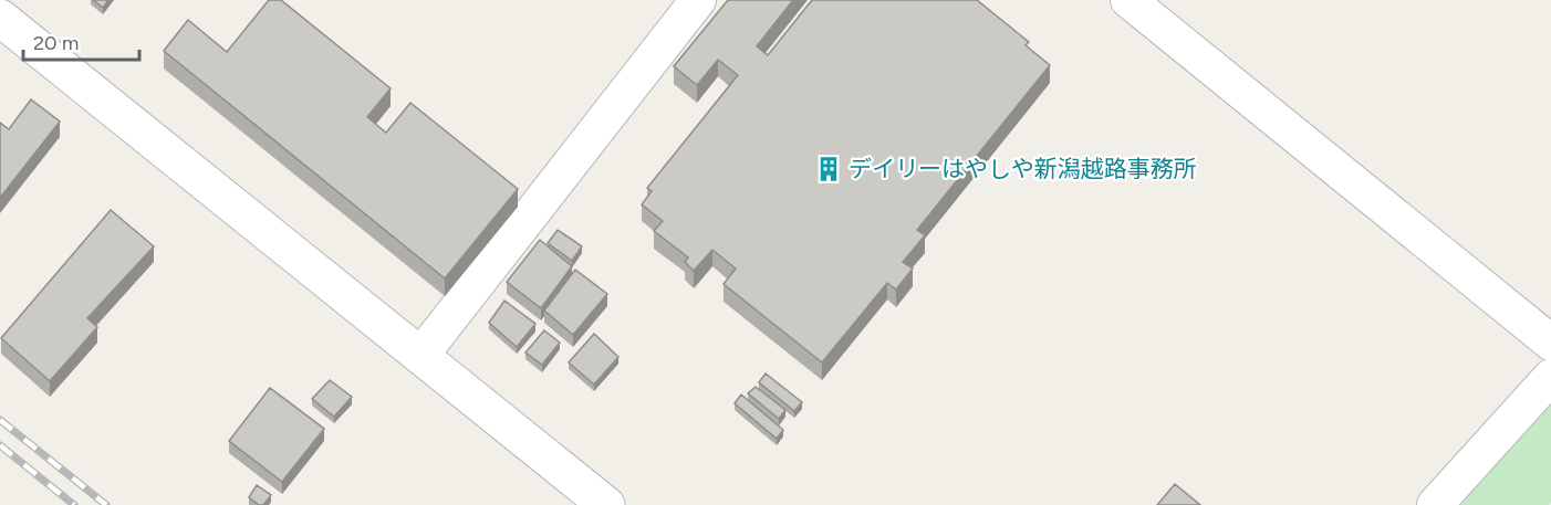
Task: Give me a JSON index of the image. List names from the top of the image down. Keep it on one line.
{"places":{"building":["デイリーはやしや新潟越路事務所"]},"scale_bar":"20 m"}
